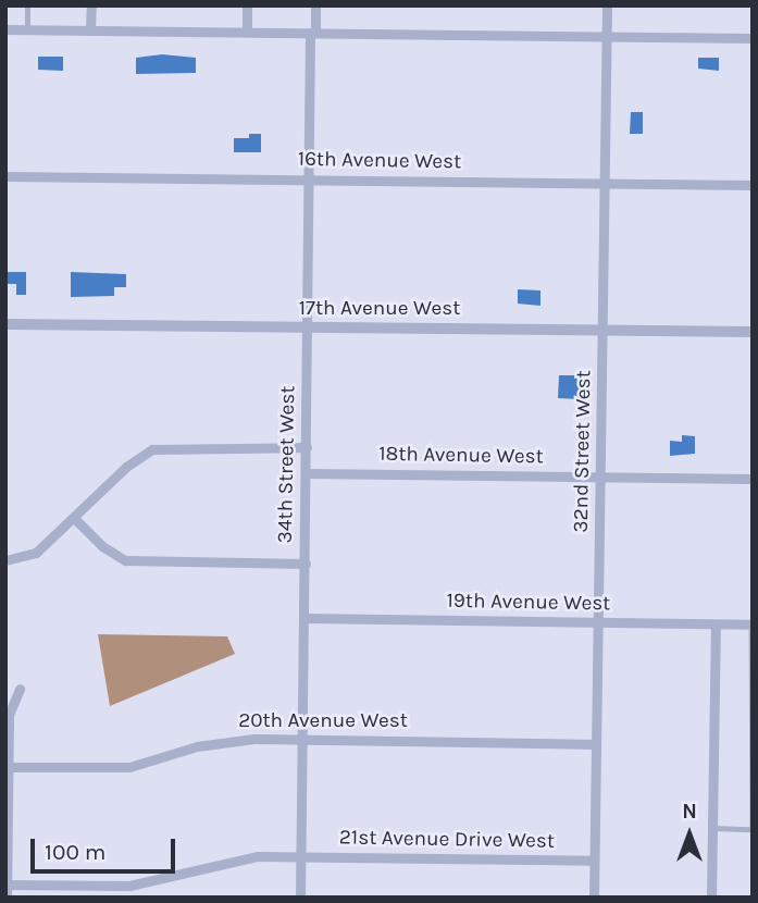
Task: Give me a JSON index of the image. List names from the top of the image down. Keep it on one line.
{"streets":{"street":["16th Avenue West","17th Avenue West","32nd Street West","18th Avenue West","34th Street West","19th Avenue West","20th Avenue West","21st Avenue Drive West"]},"crossings":[["16th Avenue West","32nd Street West"],["16th Avenue West","34th Street West"],["17th Avenue West","32nd Street West"],["17th Avenue West","34th Street West"],["32nd Street West","18th Avenue West"],["32nd Street West","19th Avenue West"],["32nd Street West","20th Avenue West"],["32nd Street West","21st Avenue Drive West"],["18th Avenue West","34th Street West"],["34th Street West","19th Avenue West"],["34th Street West","20th Avenue West"],["34th Street West","21st Avenue Drive West"]],"scale_bar":"100 m","north":"top"}
